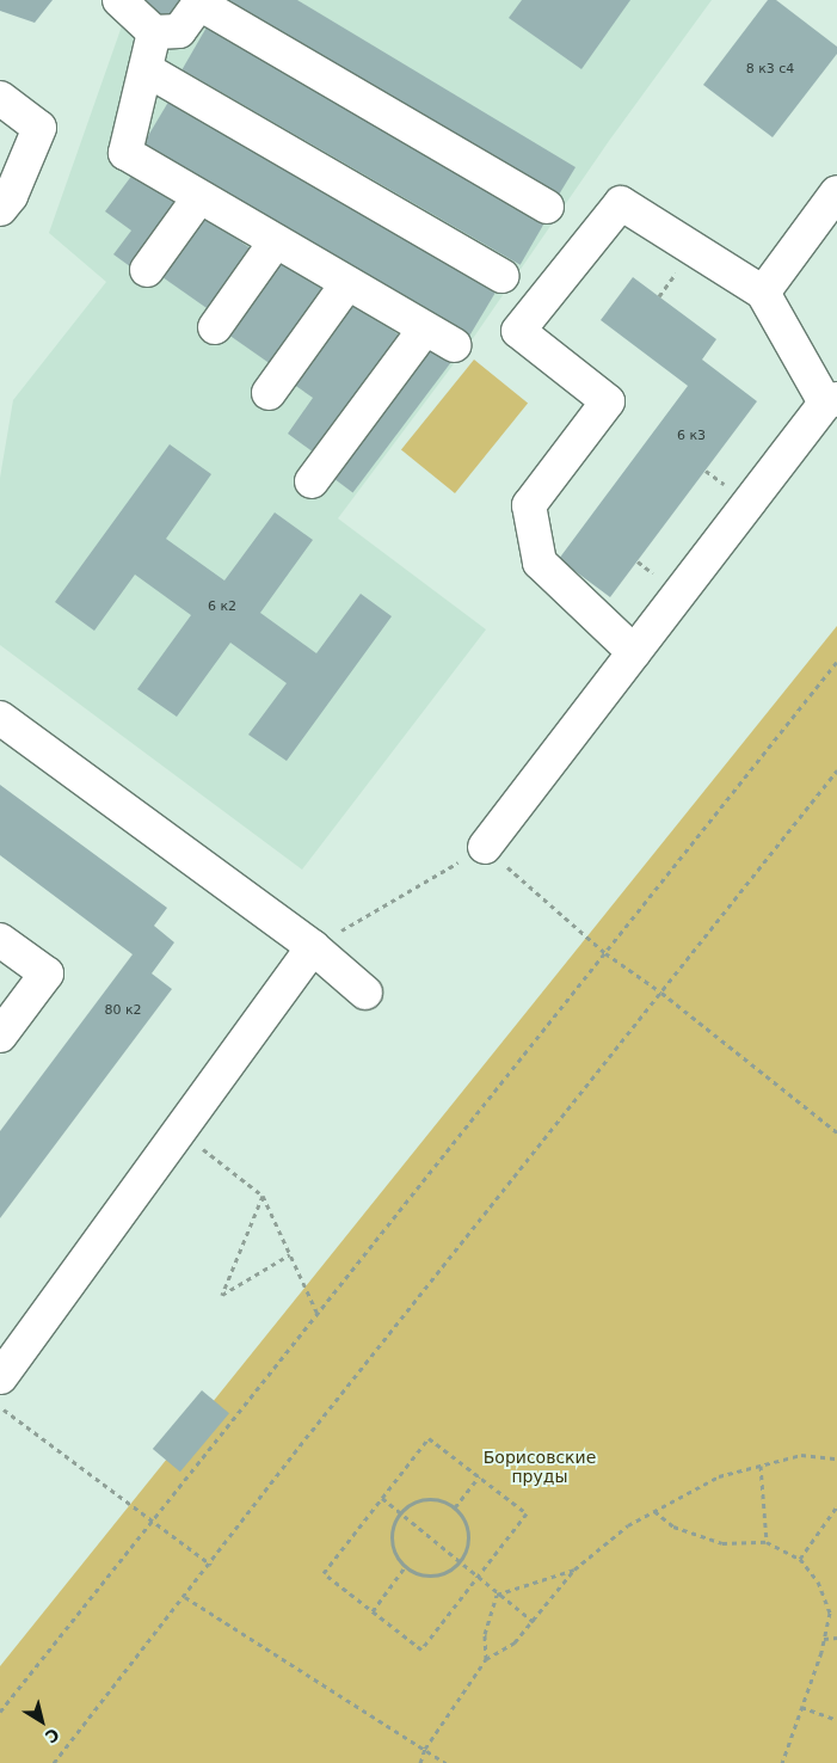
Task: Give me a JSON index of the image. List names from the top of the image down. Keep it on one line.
{"parks":["Борисовские пруды"],"house_numbers":["8 к3 с4","6 к3","6 к2","80 к2"],"north":"bottom right"}
